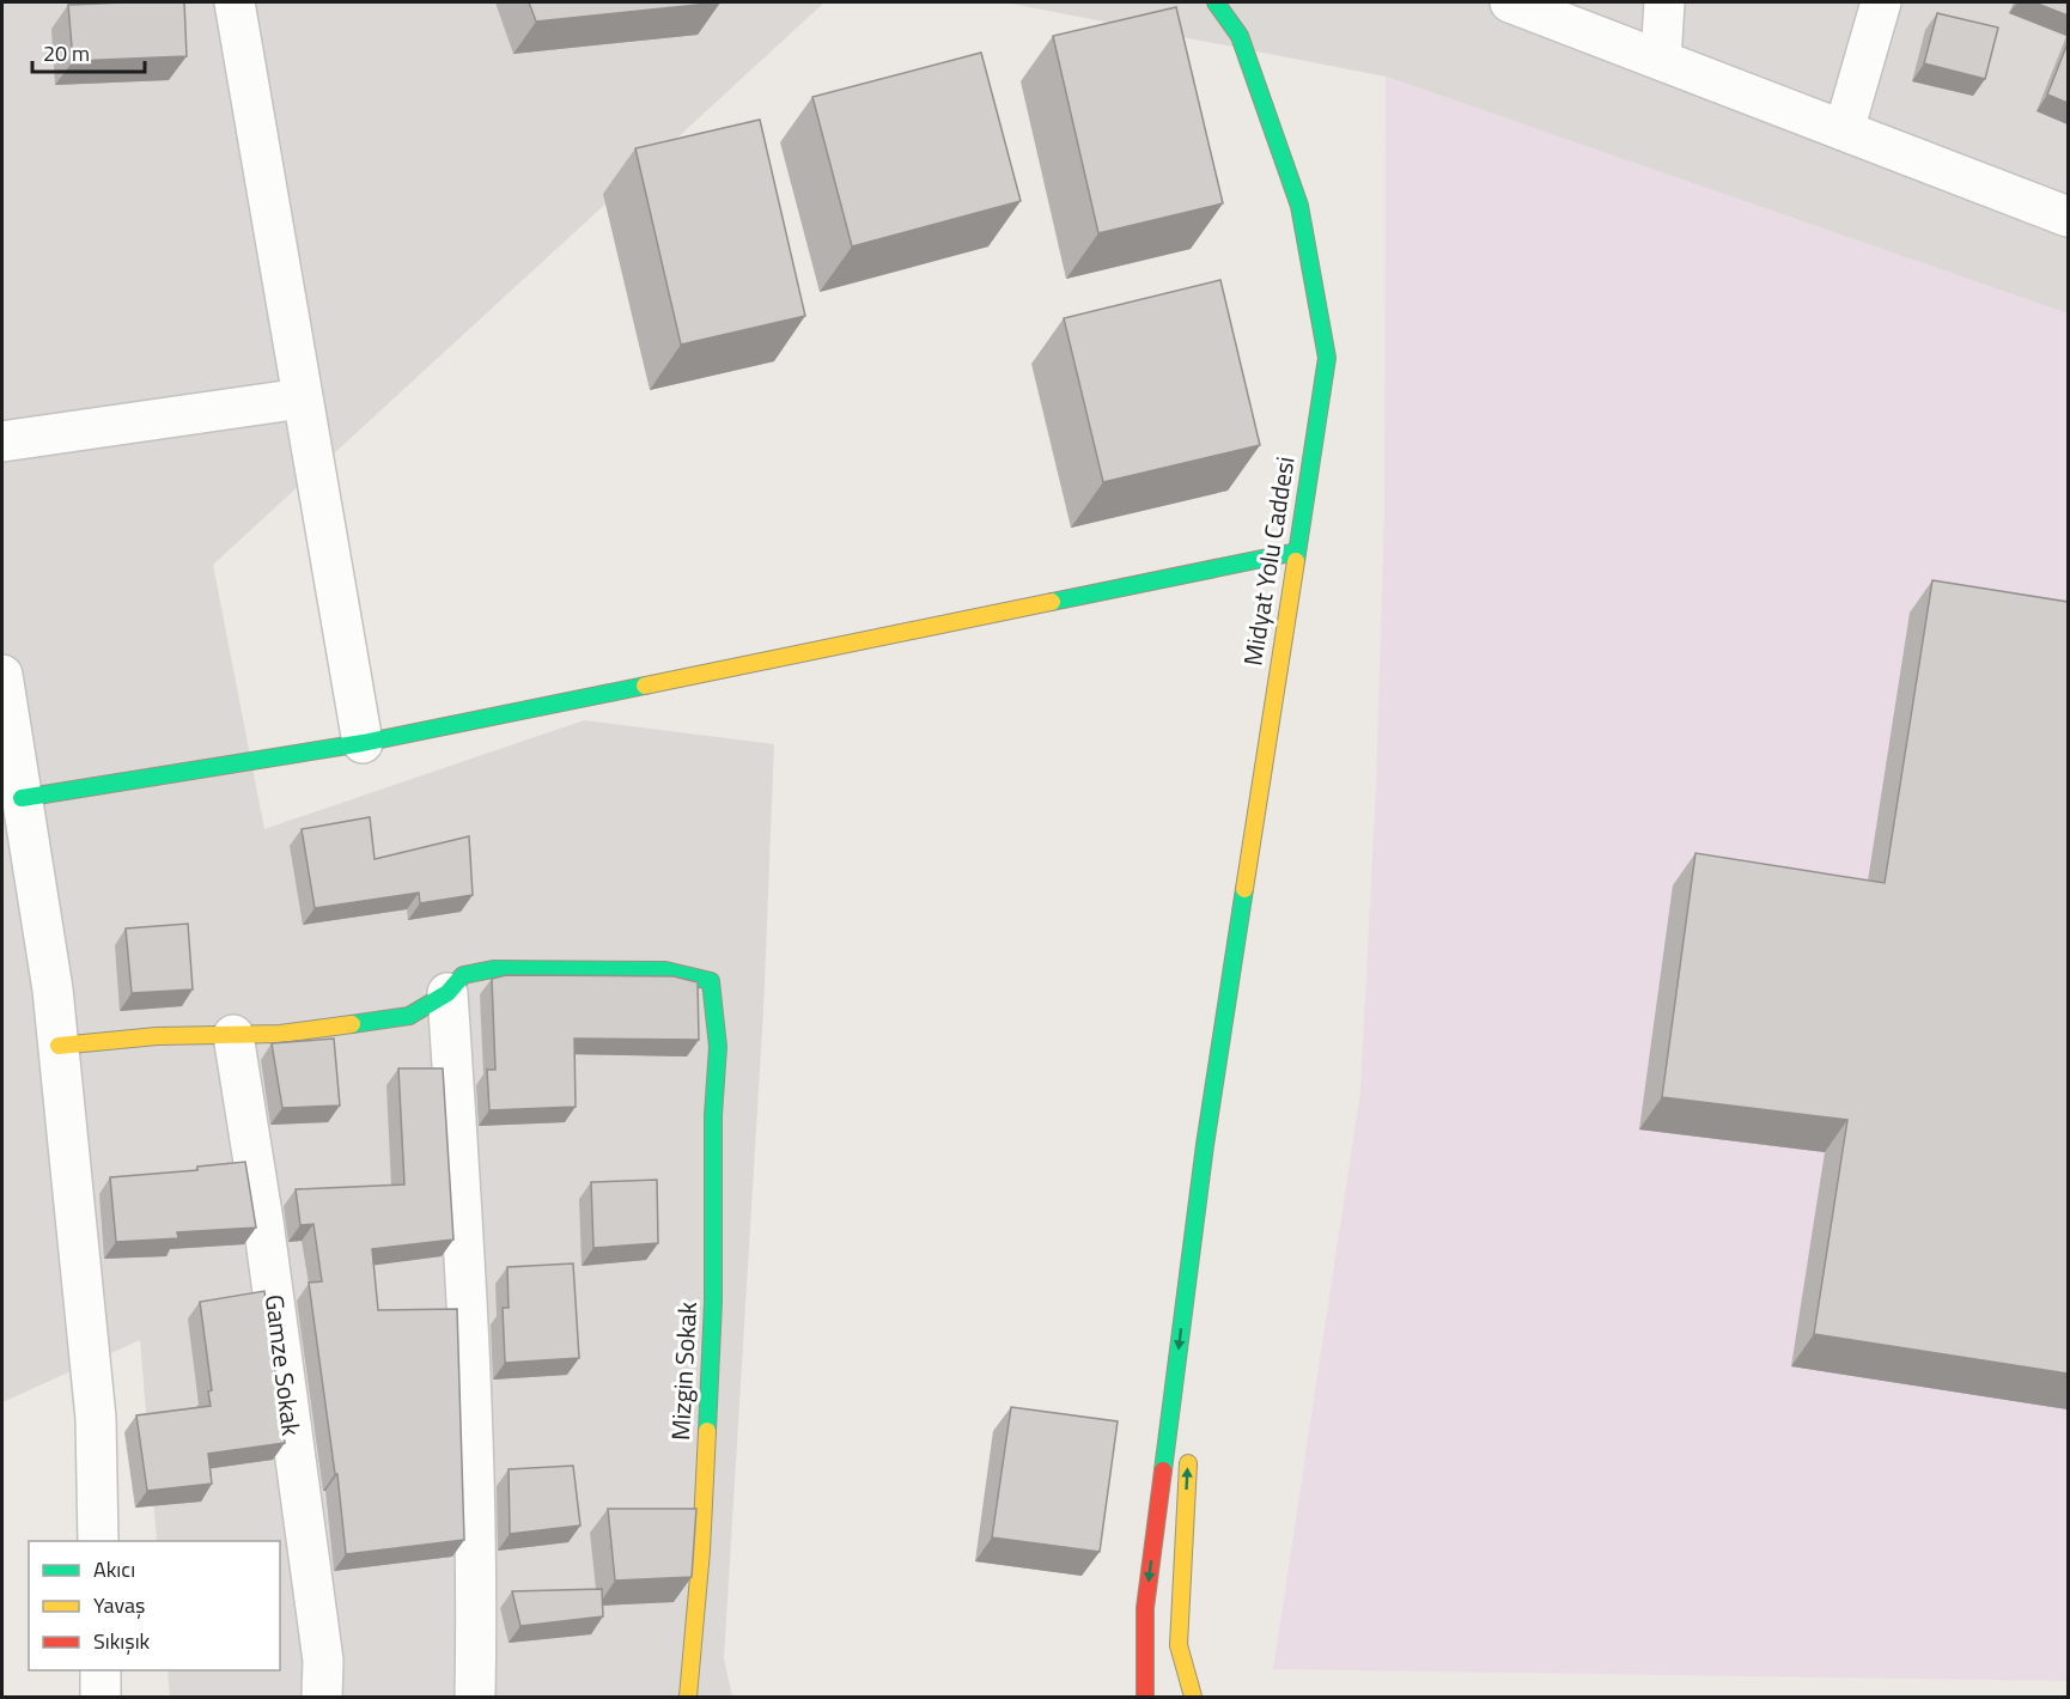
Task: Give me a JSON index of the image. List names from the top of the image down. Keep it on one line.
{"streets":{"street":["Midyat Yolu Caddesi","Gamze Sokak","Mizgin Sokak"]},"legend":["Akıcı","Yavaş","Sıkışık"],"scale_bar":"20 m"}
